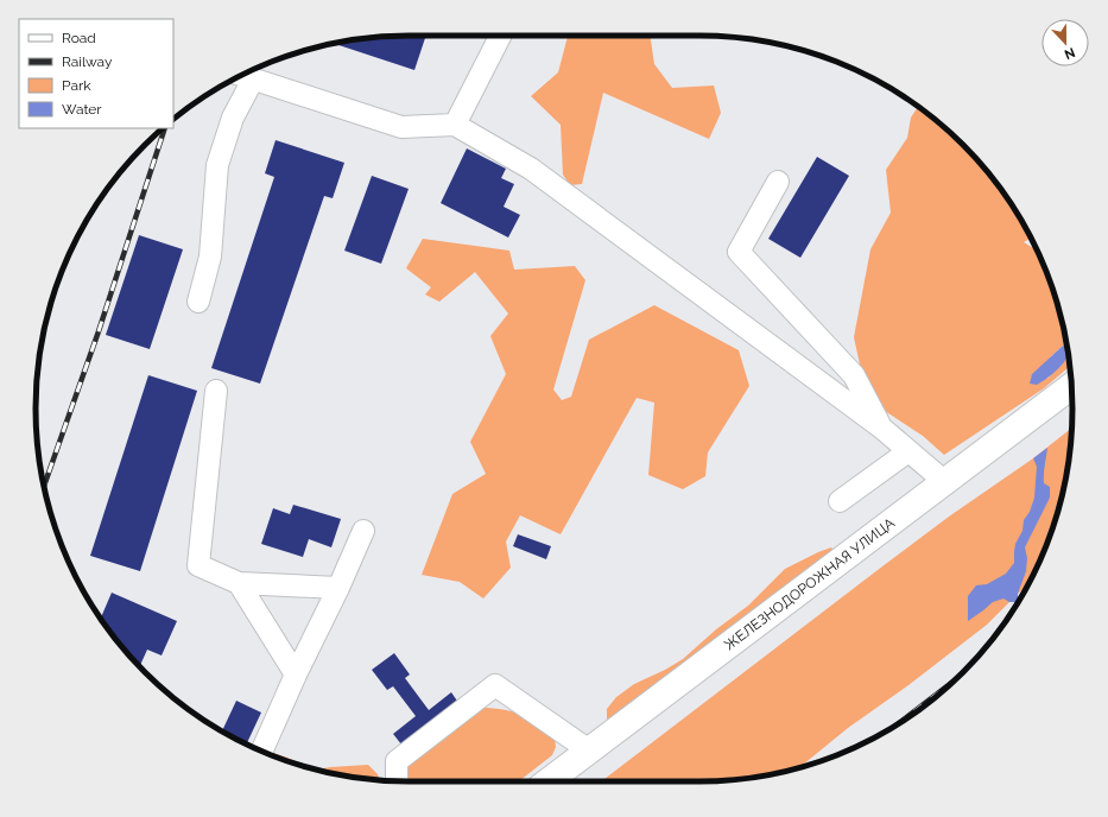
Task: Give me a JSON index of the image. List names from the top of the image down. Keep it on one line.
{"streets":{"main road":["ЖЕЛЕЗНОДОРОЖНАЯ УЛИЦА"]},"legend":["Road","Railway","Park","Water"],"north":"bottom"}
